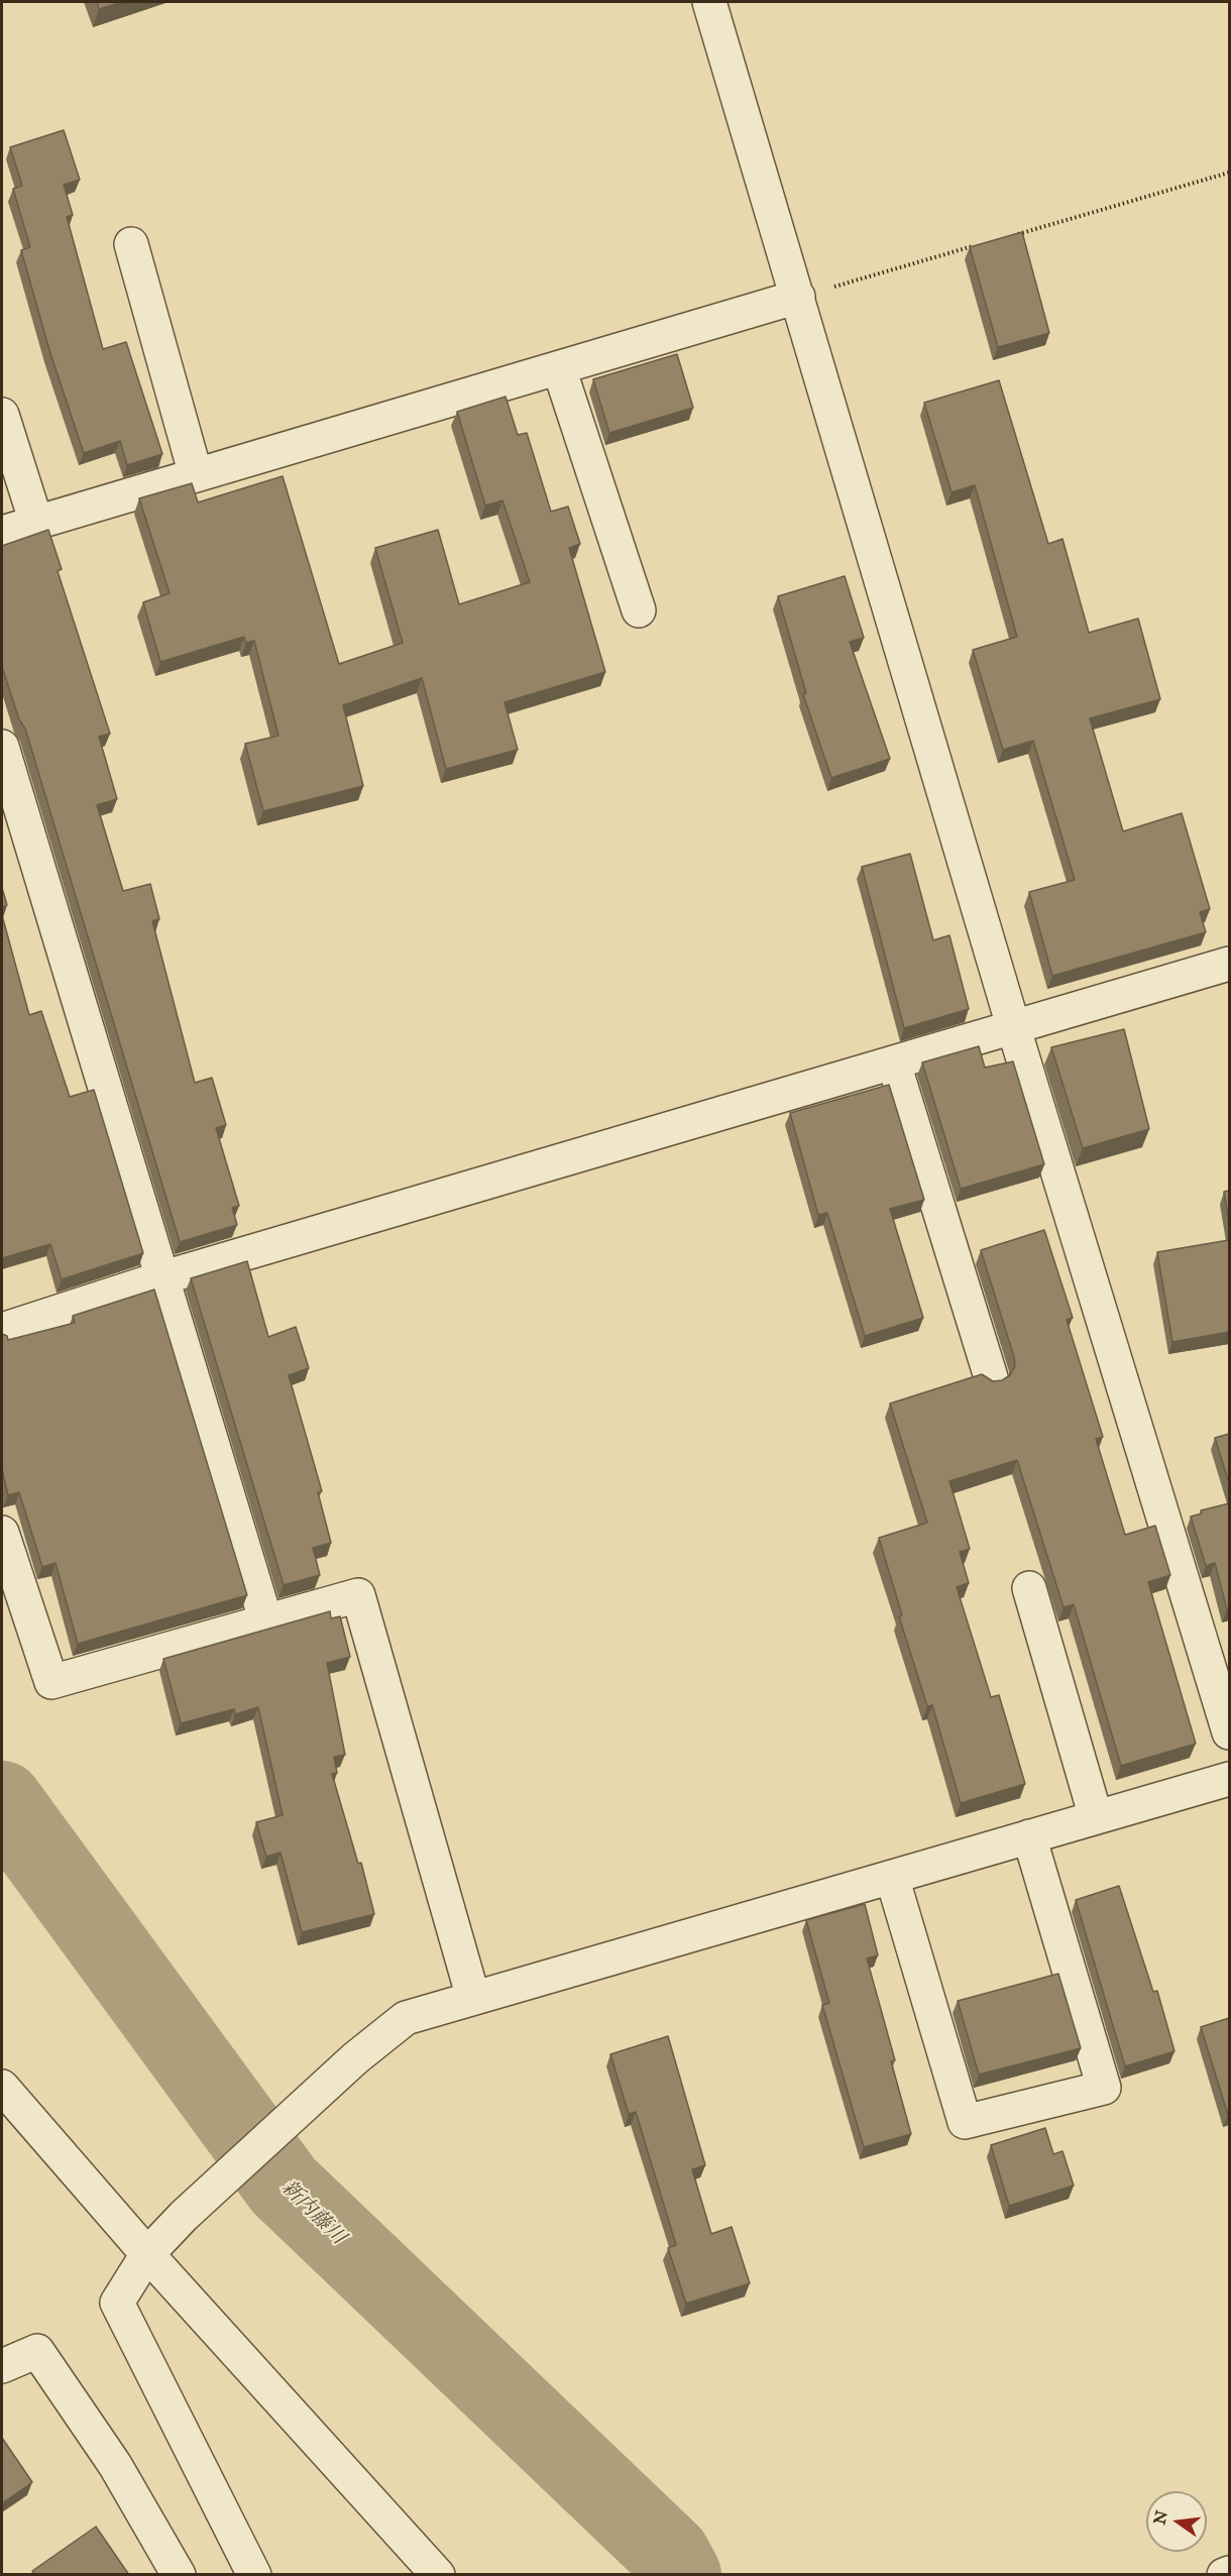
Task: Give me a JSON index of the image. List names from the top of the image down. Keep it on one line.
{"water":["新内藤川"],"north":"left"}
